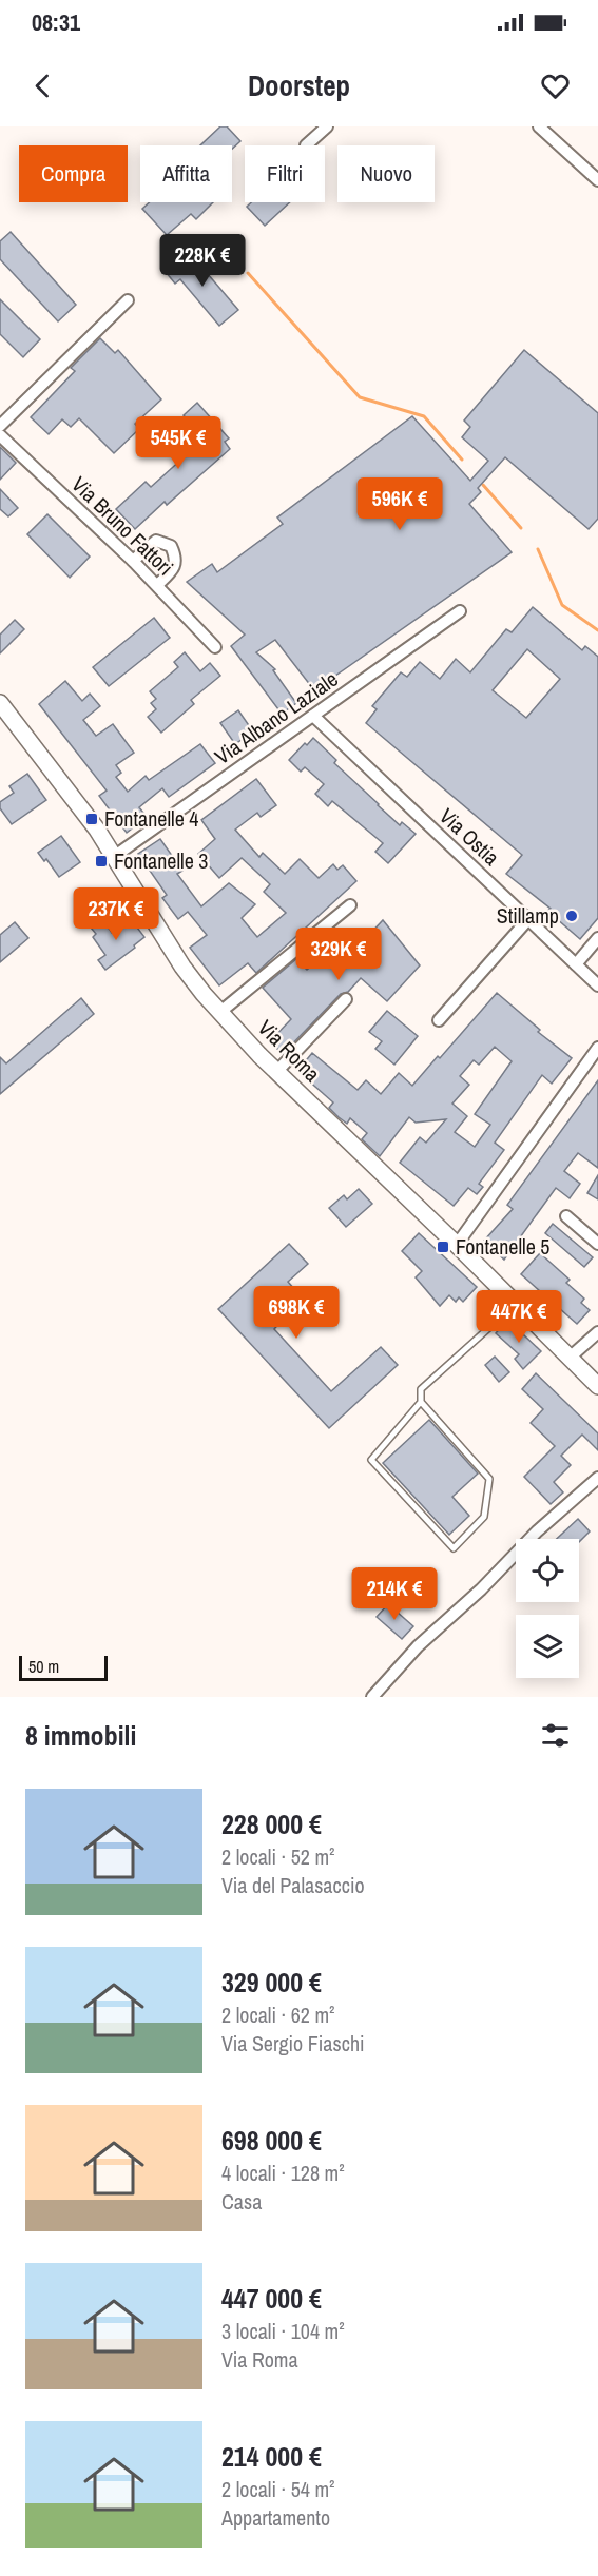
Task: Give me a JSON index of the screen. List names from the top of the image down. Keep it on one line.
{"streets":{"main road":["Via Roma"],"street":["Via Bruno Fattori","Via Albano Laziale","Via Ostia"]},"crossings":[["Via Albano Laziale","Via Ostia"],["Via Albano Laziale","Via Roma"]],"places":{"transit":["Fontanelle 4","Fontanelle 3","Fontanelle 5"],"other":["Stillamp"]},"scale_bar":"50 m","page":{"status":"08:31","header":"Doorstep","chip":["Compra","Affitta","Filtri","Nuovo"],"price":["228K €","545K €","596K €","237K €","329K €","698K €","447K €","214K €"],"scale":"50 m","heading":"8 immobili","list":[{"name":"228 000 €","note":"2 locali · 52 m² · Via del Palasaccio"},{"name":"329 000 €","note":"2 locali · 62 m² · Via Sergio Fiaschi"},{"name":"698 000 €","note":"4 locali · 128 m² · Casa"},{"name":"447 000 €","note":"3 locali · 104 m² · Via Roma"},{"name":"214 000 €","note":"2 locali · 54 m² · Appartamento"}]}}
